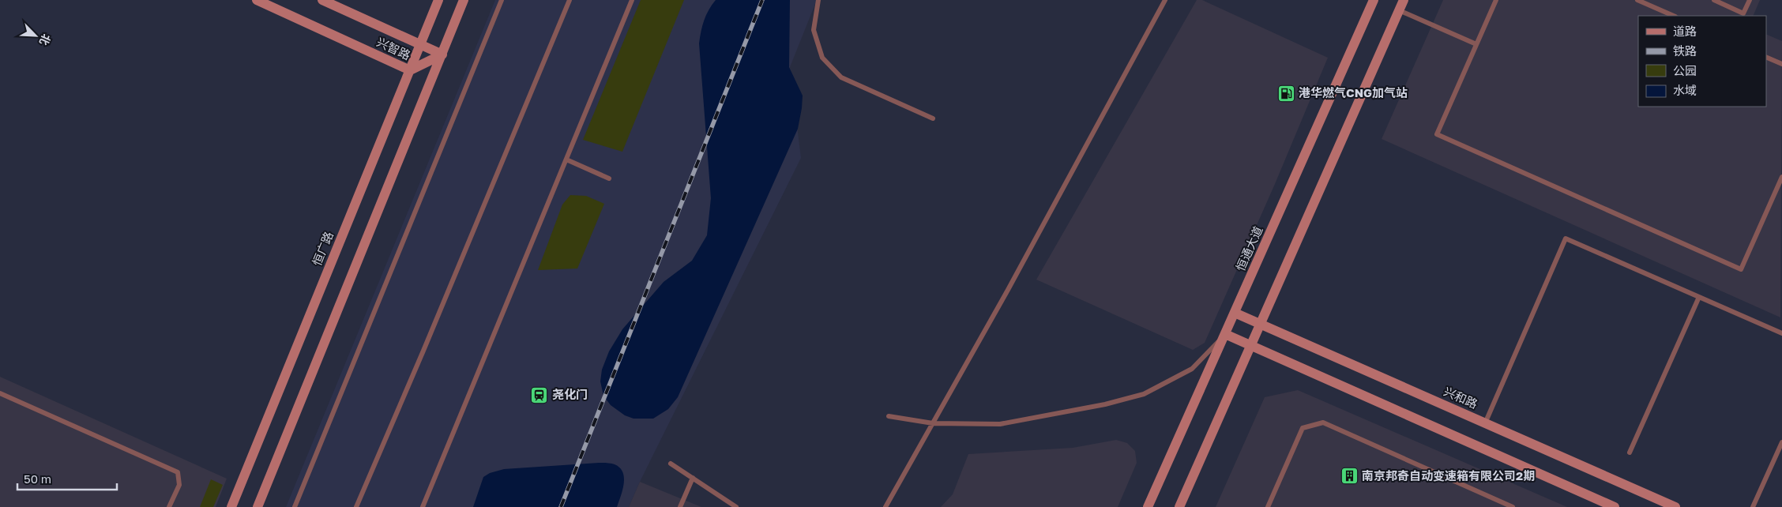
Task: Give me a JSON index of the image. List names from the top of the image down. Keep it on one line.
{"streets":{"main road":["兴智路","恒广路","恒通大道","兴和路"]},"crossings":[["兴智路","恒广路"],["恒通大道","兴和路"]],"places":{"fuel station":["港华燃气CNG加气站"],"station":["尧化门"],"building":["南京邦奇自动变速箱有限公司2期"]},"legend":["道路","铁路","公园","水域"],"scale_bar":"50 m","north":"bottom right"}
